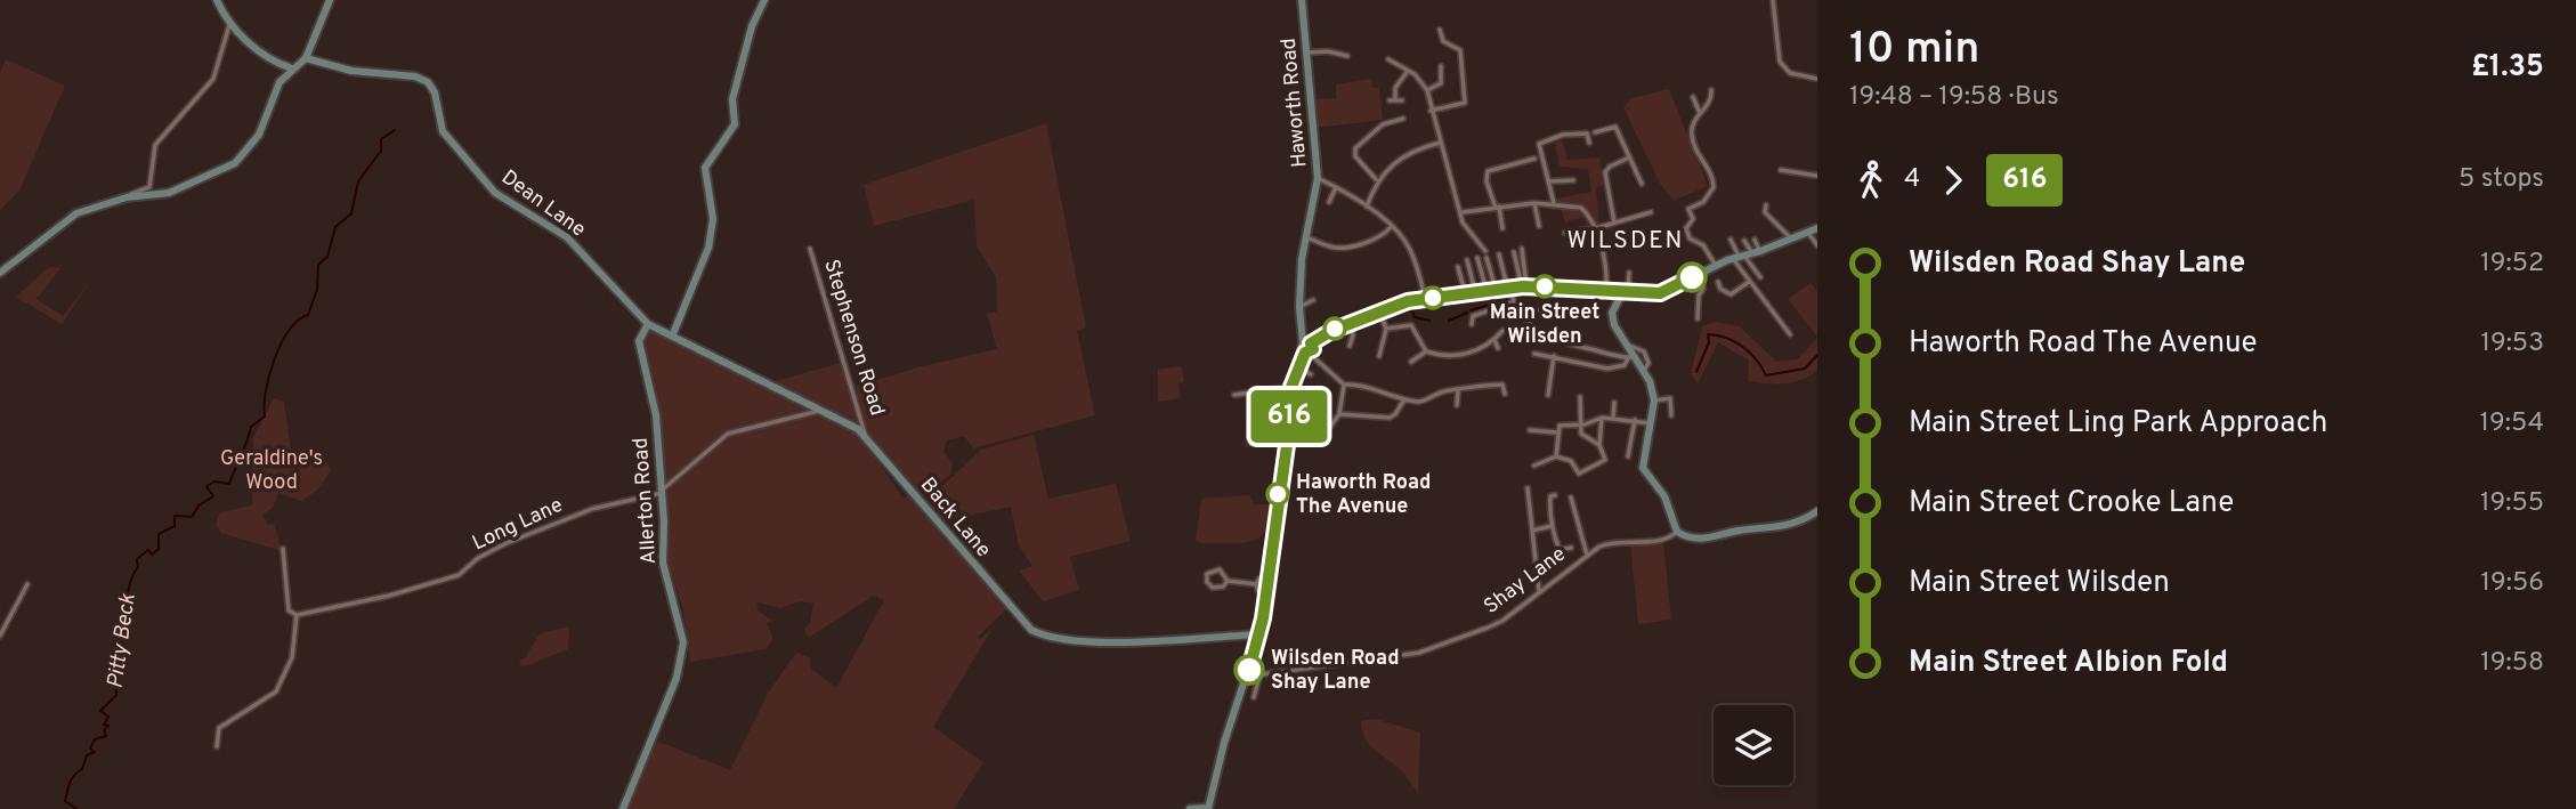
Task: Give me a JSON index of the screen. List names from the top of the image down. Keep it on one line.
{"streets":{"street":["Haworth Road","Dean Lane","Stephenson Road","Allerton Road","Back Lane","Long Lane","Shay Lane"]},"crossings":[["Haworth Road","Back Lane"],["Haworth Road","Shay Lane"],["Dean Lane","Allerton Road"],["Dean Lane","Back Lane"],["Stephenson Road","Back Lane"],["Allerton Road","Back Lane"],["Allerton Road","Long Lane"]],"districts":["WILSDEN"],"water":["Pitty Beck"],"parks":["Geraldine's Wood"],"places":["Main Street Wilsden","Haworth Road The Avenue","Wilsden Road Shay Lane"],"lines":["bus line 616"],"page":{"on_map":"616","heading":["10 min","19:48 – 19:58 · Bus","£1.35"],"legs":["4","616","5 stops"],"list":[{"name":"Wilsden Road Shay Lane","value":"19:52"},{"name":"Haworth Road The Avenue","value":"19:53"},{"name":"Main Street Ling Park Approach","value":"19:54"},{"name":"Main Street Crooke Lane","value":"19:55"},{"name":"Main Street Wilsden","value":"19:56"},{"name":"Main Street Albion Fold","value":"19:58"}]}}
